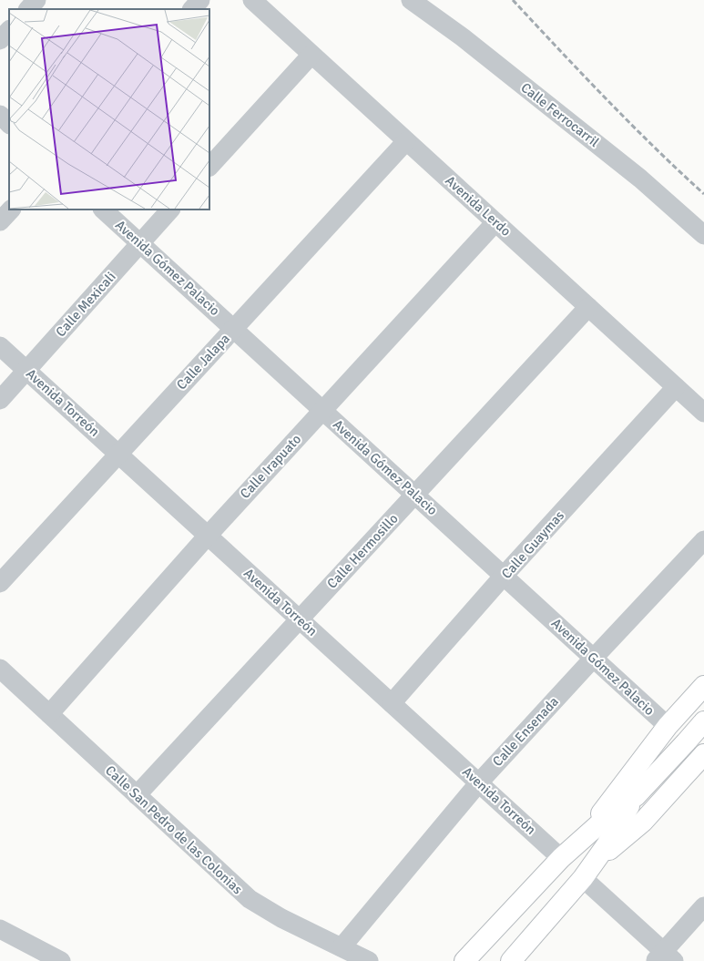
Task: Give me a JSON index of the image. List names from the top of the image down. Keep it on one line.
{"streets":{"street":["Calle Ferrocarril","Avenida Lerdo","Avenida Gómez Palacio","Calle Mexicali","Calle Jalapa","Avenida Torreón","Calle Irapuato","Calle Guaymas","Calle Hermosillo","Calle Ensenada","Calle San Pedro de las Colonias"]},"crossings":[["Avenida Lerdo","Calle Jalapa"],["Avenida Lerdo","Calle Irapuato"],["Avenida Lerdo","Calle Guaymas"],["Avenida Lerdo","Calle Hermosillo"],["Avenida Gómez Palacio","Calle Mexicali"],["Avenida Gómez Palacio","Calle Jalapa"],["Avenida Gómez Palacio","Calle Irapuato"],["Avenida Gómez Palacio","Calle Guaymas"],["Avenida Gómez Palacio","Calle Hermosillo"],["Avenida Gómez Palacio","Calle Ensenada"],["Calle Mexicali","Avenida Torreón"],["Calle Jalapa","Avenida Torreón"],["Avenida Torreón","Calle Irapuato"],["Avenida Torreón","Calle Guaymas"],["Avenida Torreón","Calle Hermosillo"],["Avenida Torreón","Calle Ensenada"],["Calle Irapuato","Calle San Pedro de las Colonias"],["Calle Hermosillo","Calle San Pedro de las Colonias"],["Calle Ensenada","Calle San Pedro de las Colonias"]]}
